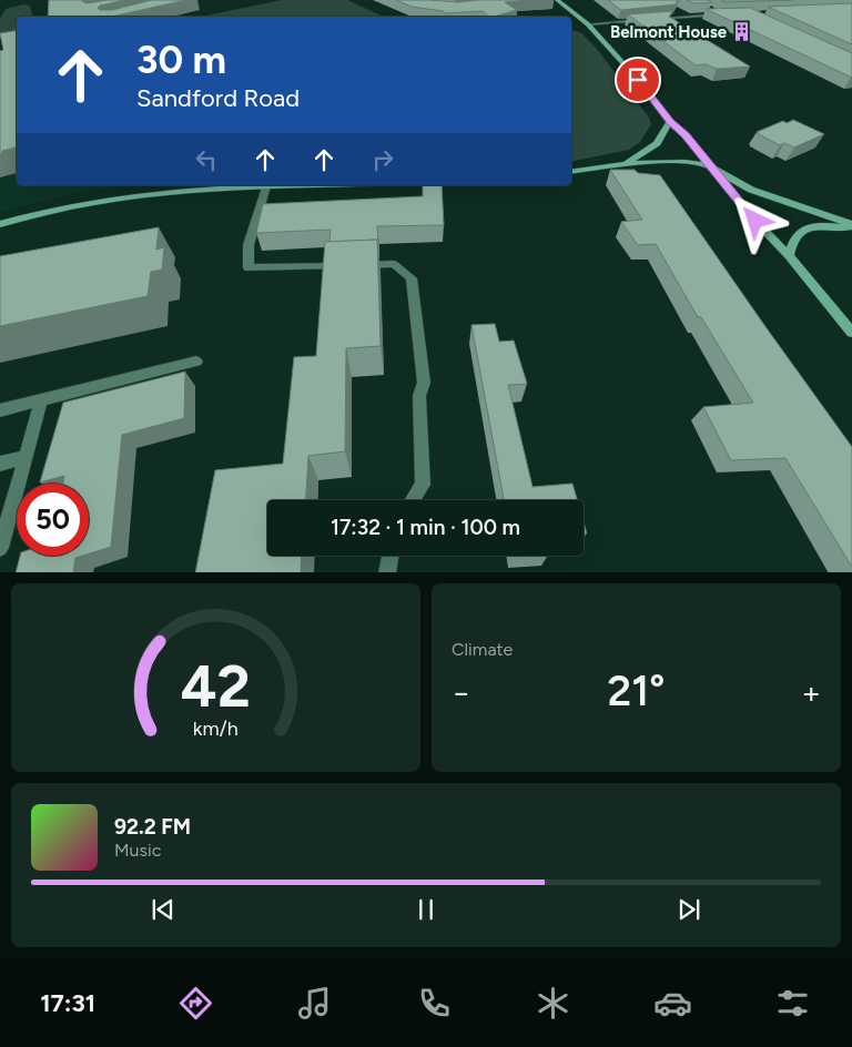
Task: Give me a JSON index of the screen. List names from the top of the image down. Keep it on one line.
{"places":{"building":["Belmont House"]},"page":{"turn":["30 m","Sandford Road"],"limit":"50","trip":"17:32 · 1 min · 100 m","tile":"Climate","heat":["−","21°","+"],"song":["92.2 FM","Music"],"tabs":"17:31","gauge":["42","km/h"]}}
